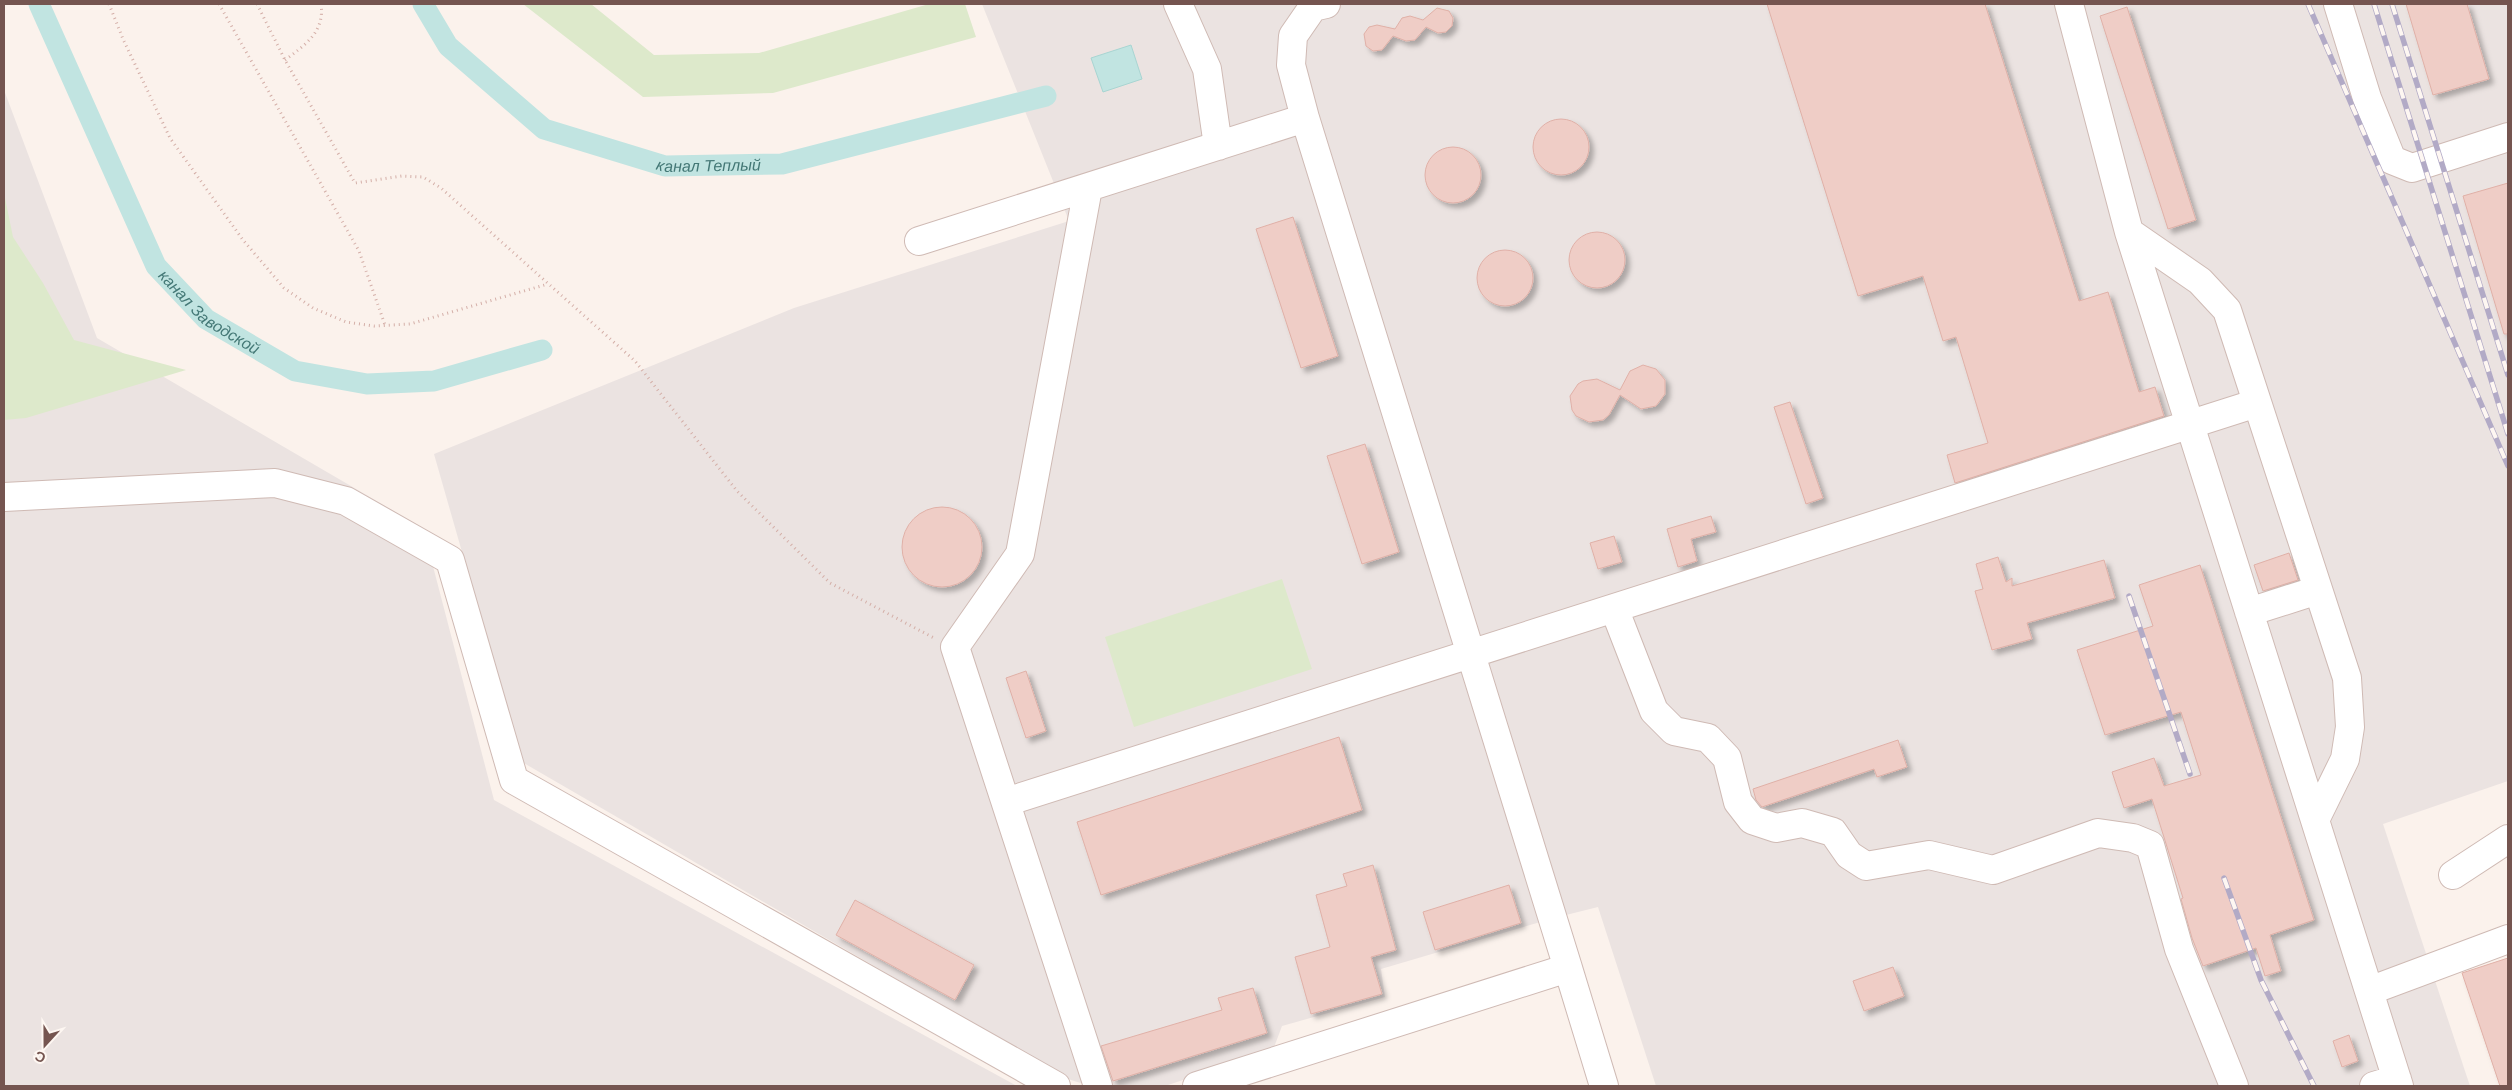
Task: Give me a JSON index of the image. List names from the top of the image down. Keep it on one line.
{"water":["канал Теплый","канал Заводской"],"north":"bottom"}
